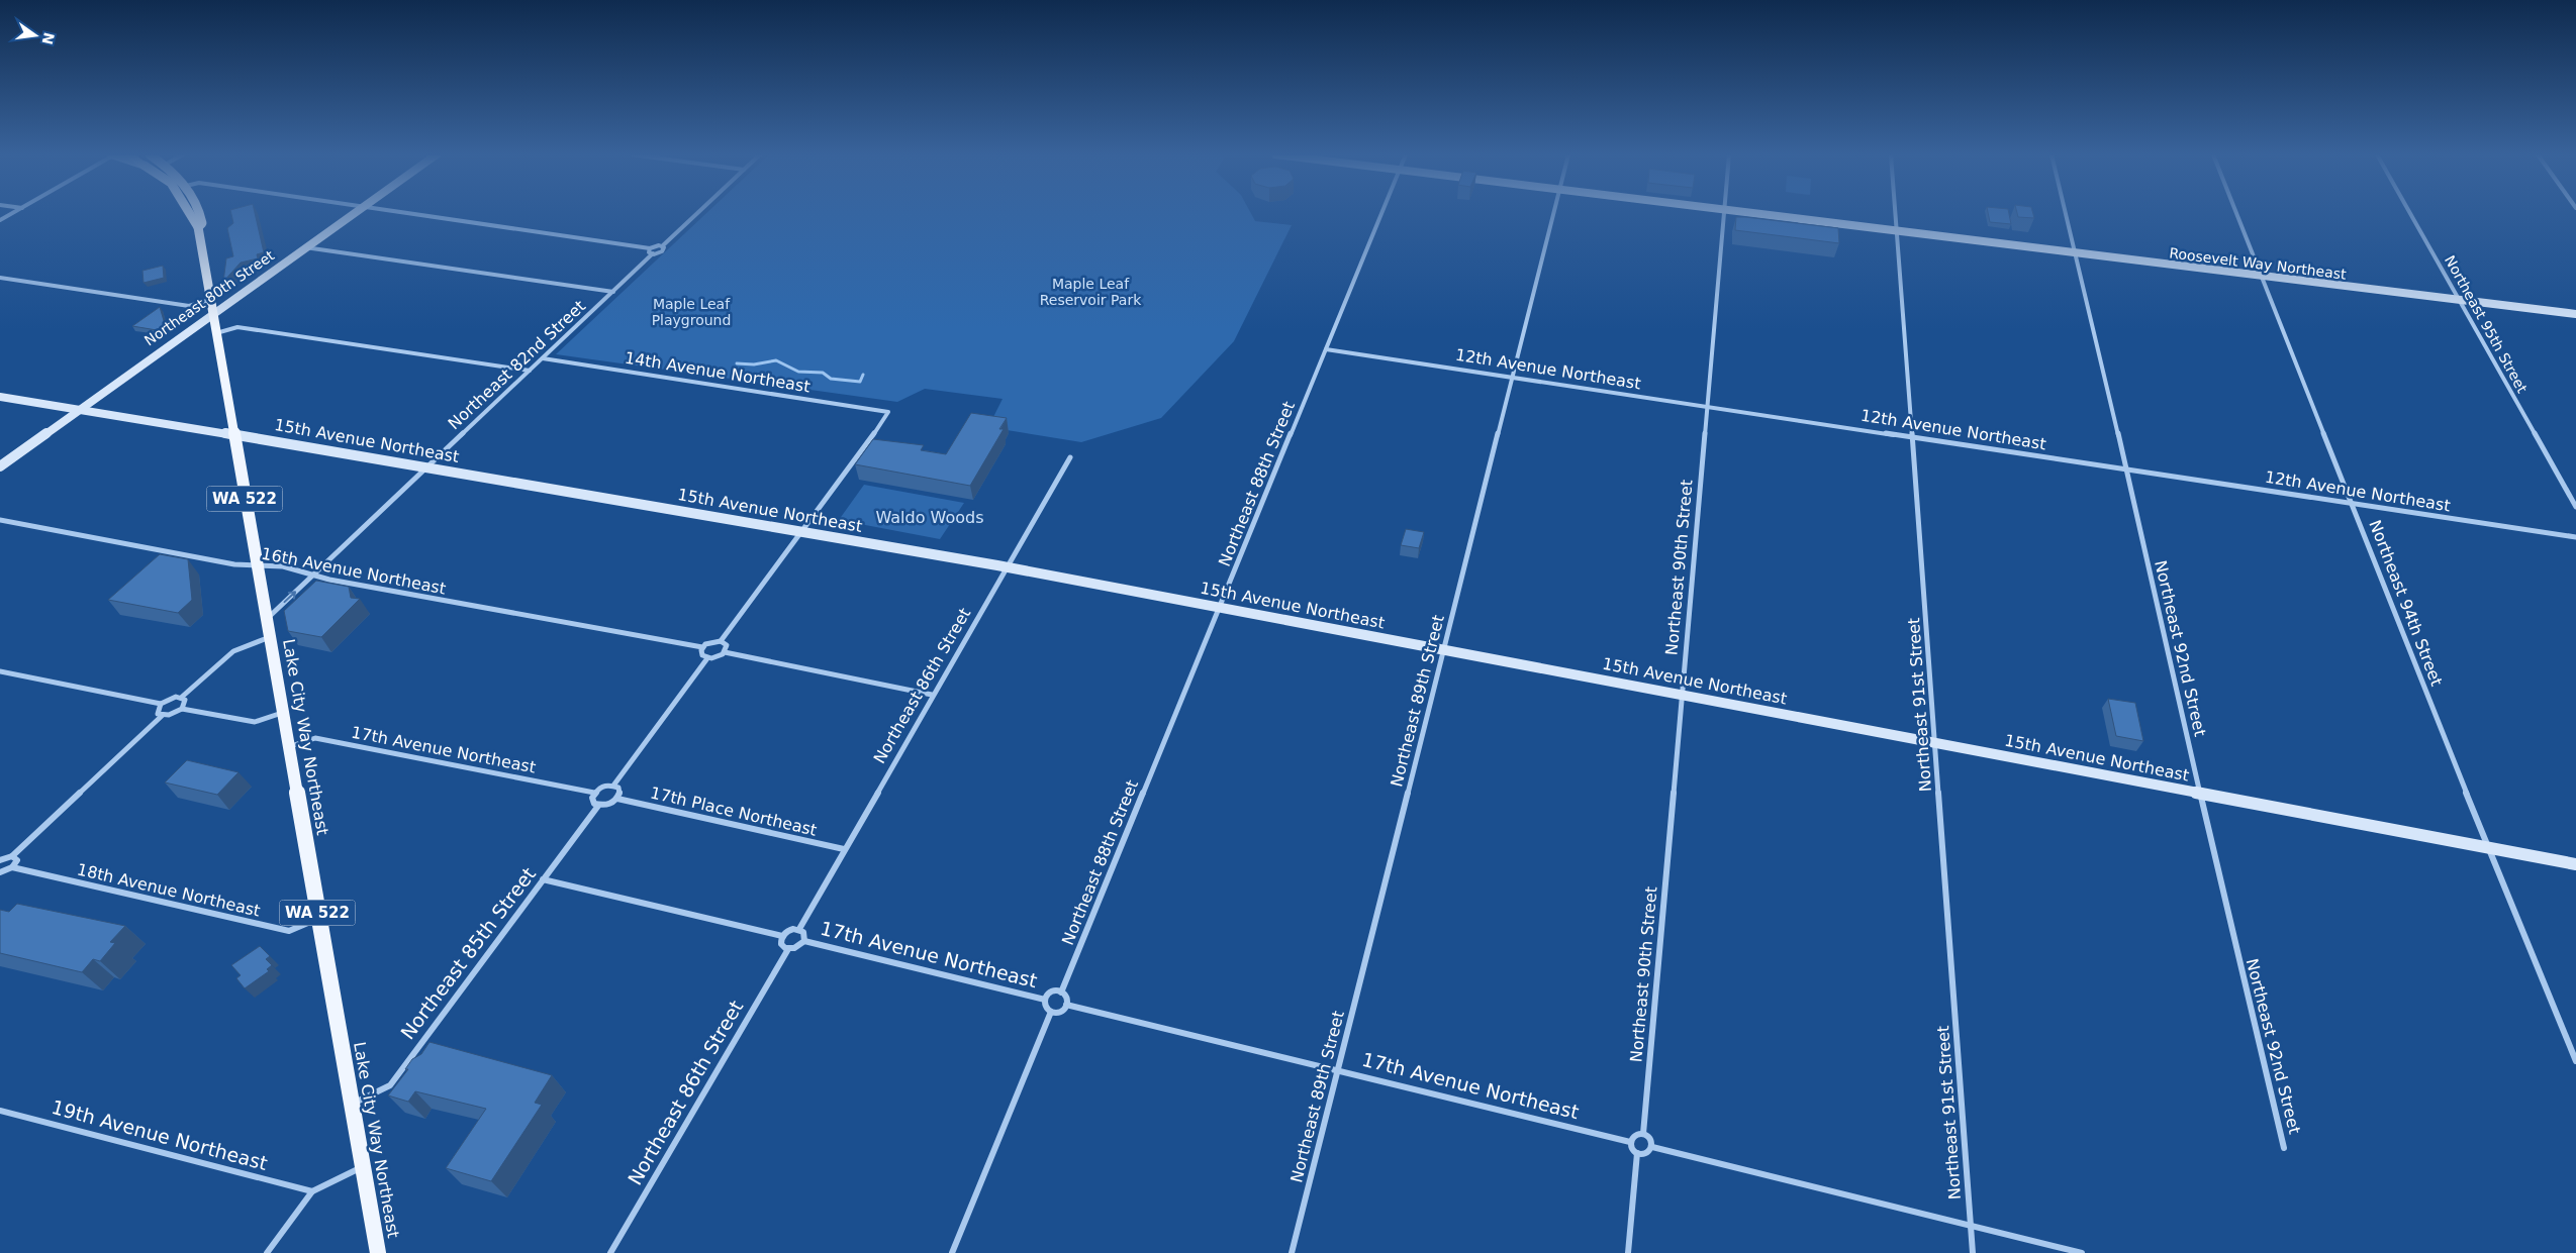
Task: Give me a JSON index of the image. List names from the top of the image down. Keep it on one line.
{"streets":{"main road":["WA 522","Lake City Way Northeast"],"street":["Roosevelt Way Northeast","Northeast 80th Street","Northeast 95th Street","Northeast 82nd Street","12th Avenue Northeast","14th Avenue Northeast","15th Avenue Northeast","Northeast 88th Street","Northeast 90th Street","16th Avenue Northeast","Northeast 94th Street","Northeast 92nd Street","Northeast 86th Street","Northeast 89th Street","Northeast 91st Street","17th Avenue Northeast","17th Place Northeast","18th Avenue Northeast","Northeast 85th Street","19th Avenue Northeast"]},"crossings":[["Roosevelt Way Northeast","Northeast 95th Street"],["Roosevelt Way Northeast","Northeast 94th Street"],["Roosevelt Way Northeast","Northeast 92nd Street"],["Roosevelt Way Northeast","Northeast 91st Street"],["Northeast 80th Street","15th Avenue Northeast"],["Northeast 80th Street","Lake City Way Northeast"],["Northeast 82nd Street","14th Avenue Northeast"],["Northeast 82nd Street","15th Avenue Northeast"],["Northeast 82nd Street","16th Avenue Northeast"],["Northeast 82nd Street","Lake City Way Northeast"],["12th Avenue Northeast","Northeast 88th Street"],["12th Avenue Northeast","Northeast 90th Street"],["12th Avenue Northeast","Northeast 94th Street"],["12th Avenue Northeast","Northeast 92nd Street"],["12th Avenue Northeast","Northeast 89th Street"],["12th Avenue Northeast","Northeast 91st Street"],["14th Avenue Northeast","15th Avenue Northeast"],["15th Avenue Northeast","Northeast 88th Street"],["15th Avenue Northeast","Northeast 90th Street"],["15th Avenue Northeast","Northeast 94th Street"],["15th Avenue Northeast","Northeast 92nd Street"],["15th Avenue Northeast","Northeast 86th Street"],["15th Avenue Northeast","Northeast 89th Street"],["15th Avenue Northeast","Northeast 91st Street"],["15th Avenue Northeast","Lake City Way Northeast"],["Northeast 88th Street","17th Avenue Northeast"],["Northeast 90th Street","17th Avenue Northeast"],["16th Avenue Northeast","Lake City Way Northeast"],["Northeast 86th Street","17th Avenue Northeast"],["Northeast 86th Street","17th Place Northeast"],["Northeast 89th Street","17th Avenue Northeast"],["Lake City Way Northeast","17th Avenue Northeast"],["Lake City Way Northeast","18th Avenue Northeast"],["Lake City Way Northeast","Northeast 85th Street"],["17th Avenue Northeast","17th Place Northeast"],["17th Avenue Northeast","Northeast 85th Street"],["17th Place Northeast","Northeast 85th Street"]],"parks":["Maple Leaf Reservoir Park","Maple Leaf Playground","Waldo Woods"],"north":"right"}
